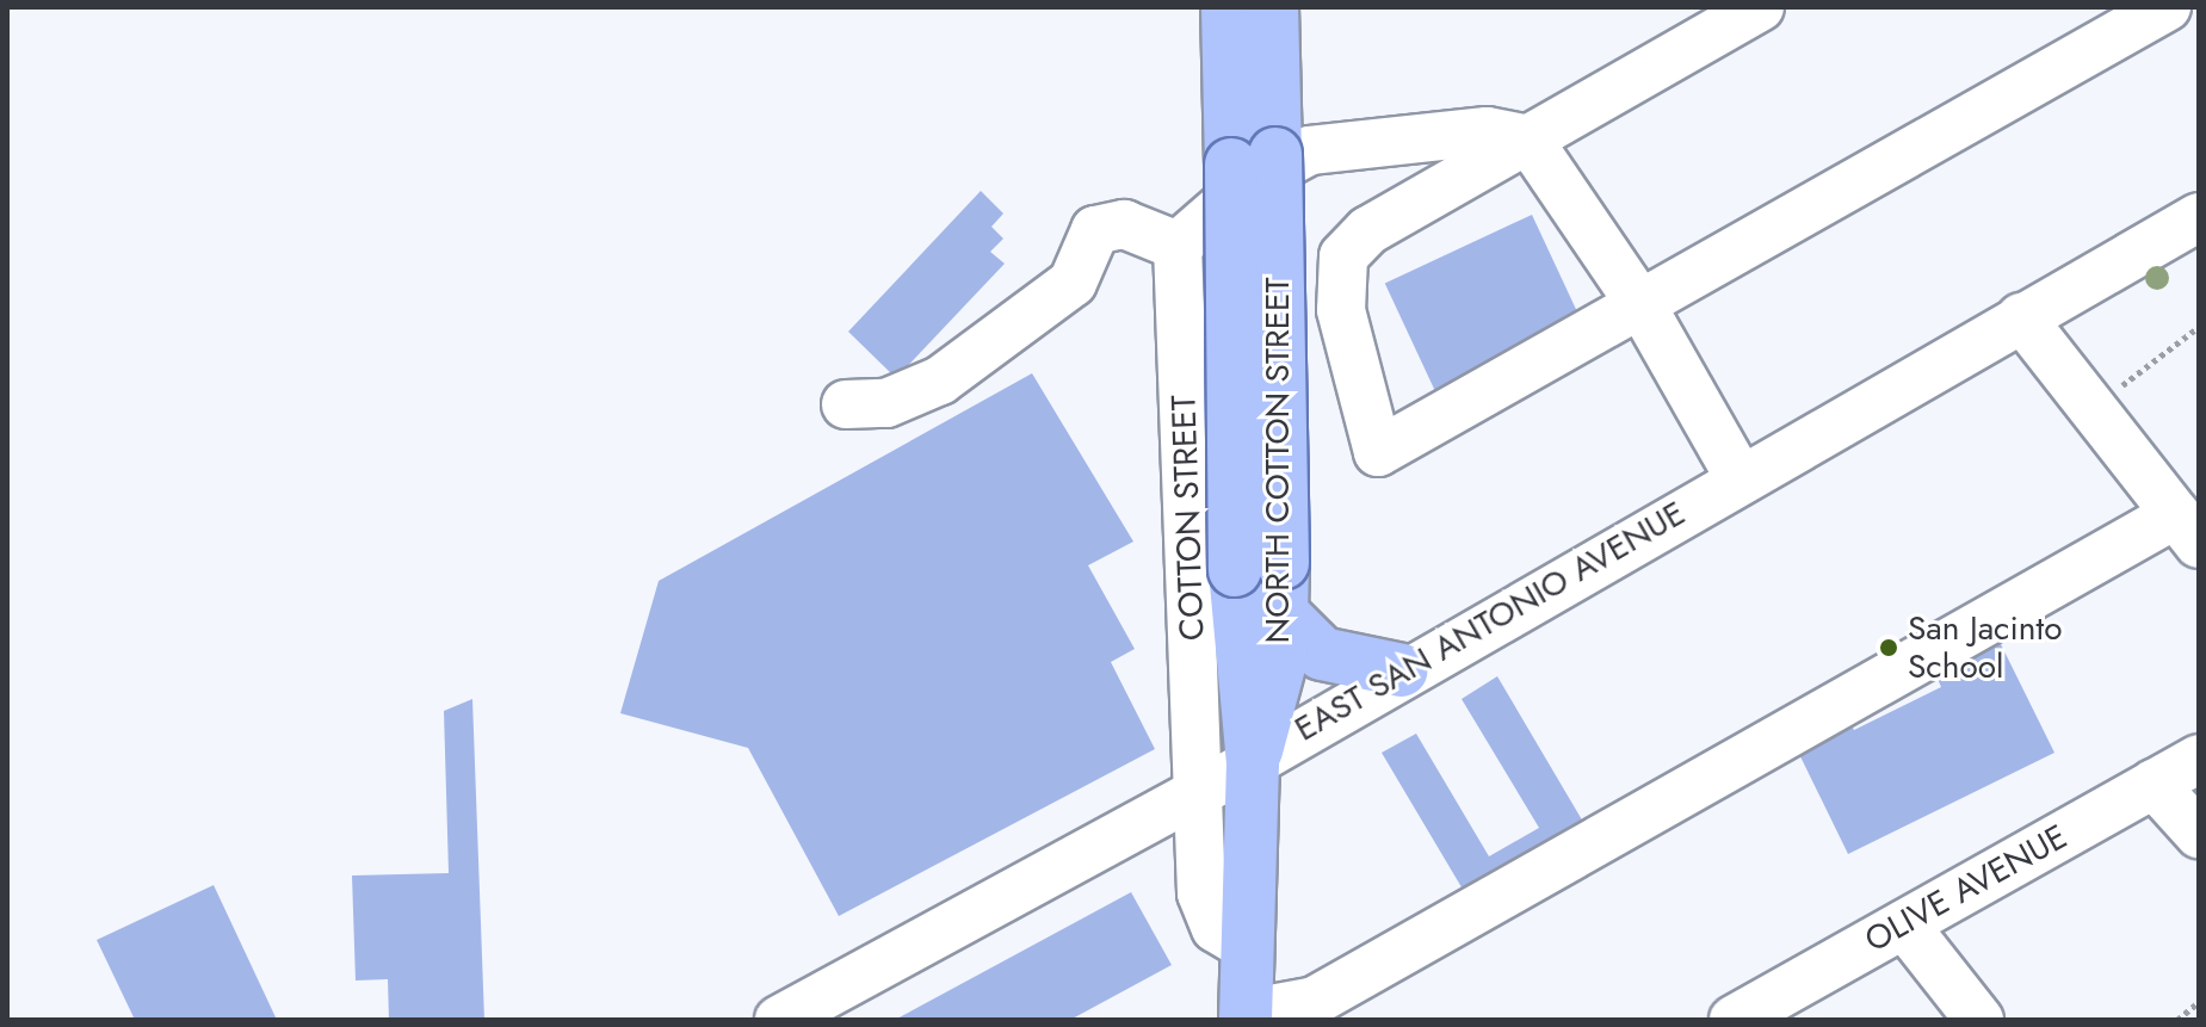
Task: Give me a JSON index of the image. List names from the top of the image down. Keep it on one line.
{"streets":{"main road":["NORTH COTTON STREET"],"street":["COTTON STREET","EAST SAN ANTONIO AVENUE","OLIVE AVENUE"]},"crossings":[["NORTH COTTON STREET","EAST SAN ANTONIO AVENUE"],["COTTON STREET","EAST SAN ANTONIO AVENUE"]],"places":["San Jacinto School"]}
